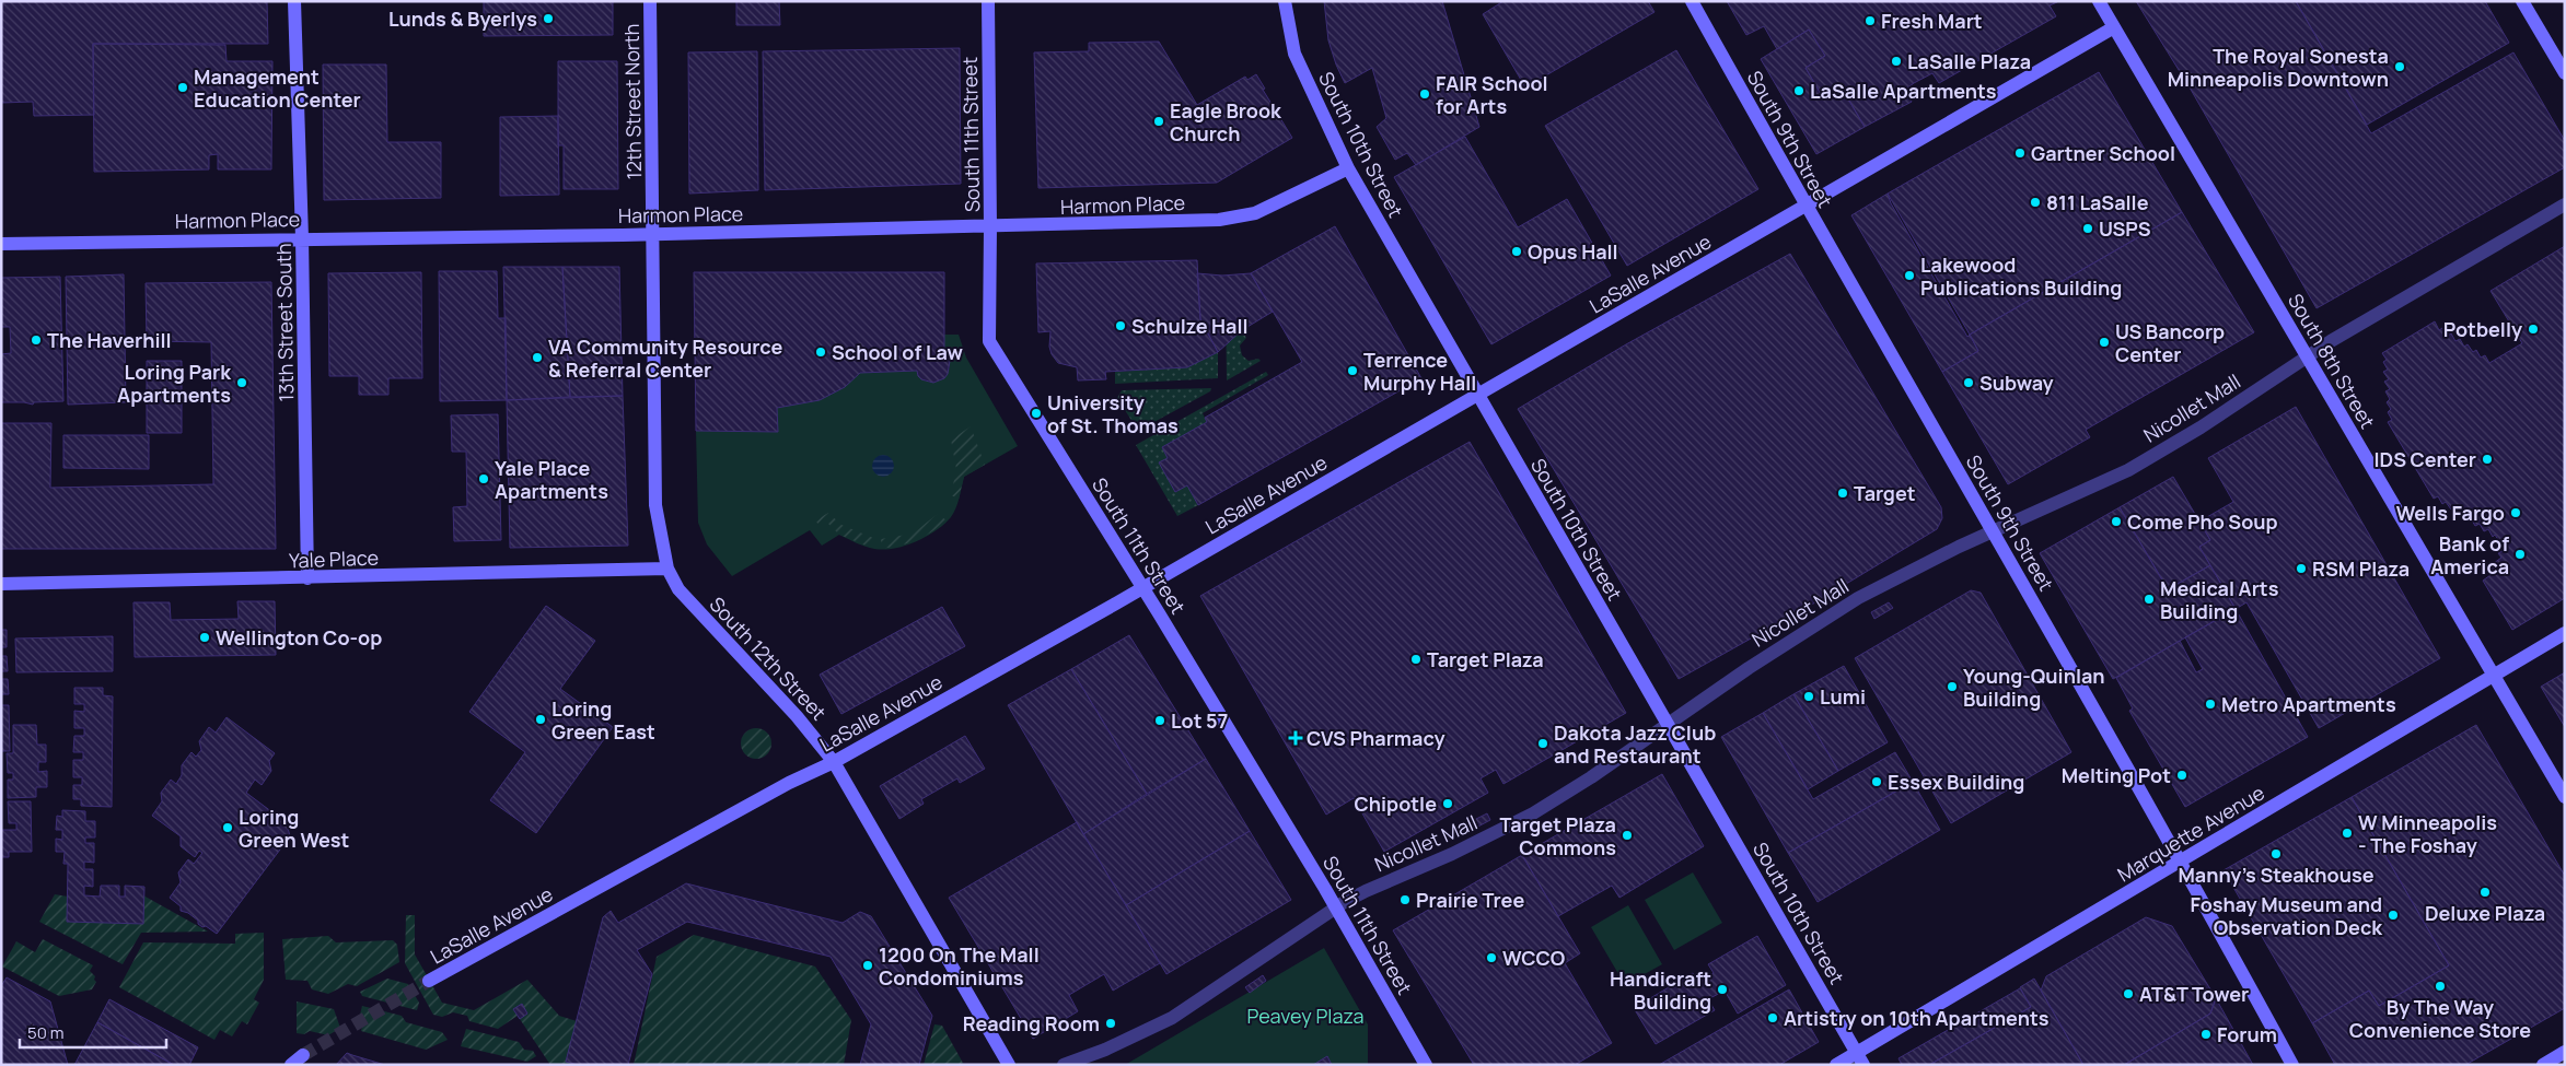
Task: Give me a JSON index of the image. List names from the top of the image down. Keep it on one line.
{"streets":{"street":["12th Street North","South 11th Street","South 9th Street","South 10th Street","Harmon Place","LaSalle Avenue","13th Street South","South 8th Street","Nicollet Mall","Yale Place","South 12th Street","Marquette Avenue"]},"crossings":[["12th Street North","Harmon Place"],["12th Street North","South 12th Street"],["South 11th Street","Harmon Place"],["South 11th Street","LaSalle Avenue"],["South 11th Street","Nicollet Mall"],["South 9th Street","LaSalle Avenue"],["South 9th Street","Nicollet Mall"],["South 9th Street","Marquette Avenue"],["South 10th Street","Harmon Place"],["South 10th Street","LaSalle Avenue"],["South 10th Street","Nicollet Mall"],["South 10th Street","Marquette Avenue"],["Harmon Place","13th Street South"],["Harmon Place","South 12th Street"],["LaSalle Avenue","South 8th Street"],["LaSalle Avenue","South 12th Street"],["13th Street South","Yale Place"],["South 8th Street","Nicollet Mall"],["South 8th Street","Marquette Avenue"],["Yale Place","South 12th Street"]],"parks":["Peavey Plaza"],"places":{"other":["Lunds & Byerlys","Fresh Mart","LaSalle Plaza","The Royal Sonesta Minneapolis Downtown","Management Education Center","LaSalle Apartments","FAIR School for Arts","Eagle Brook Church","Gartner School","811 LaSalle","USPS","Opus Hall","Lakewood Publications Building","Schulze Hall","Potbelly","The Haverhill","US Bancorp Center","School of Law","VA Community Resource & Referral Center","Terrence Murphy Hall","Loring Park Apartments","Subway","University of St. Thomas","IDS Center","Yale Place Apartments","Target","Wells Fargo","Come Pho Soup","Bank of America","RSM Plaza","Medical Arts Building","Wellington Co-op","Target Plaza","Young-Quinlan Building","Lumi","Metro Apartments","Loring Green East","Lot 57","Dakota Jazz Club and Restaurant","Melting Pot","Essex Building","Chipotle","Loring Green West","W Minneapolis - The Foshay","Target Plaza Commons","Manny's Steakhouse","Deluxe Plaza","Prairie Tree","Foshay Museum and Observation Deck","WCCO","1200 On The Mall Condominiums","By The Way Convenience Store","Handicraft Building","AT&T Tower","Artistry on 10th Apartments","Reading Room","Forum"],"health":["CVS Pharmacy"]},"scale_bar":"50 m"}
